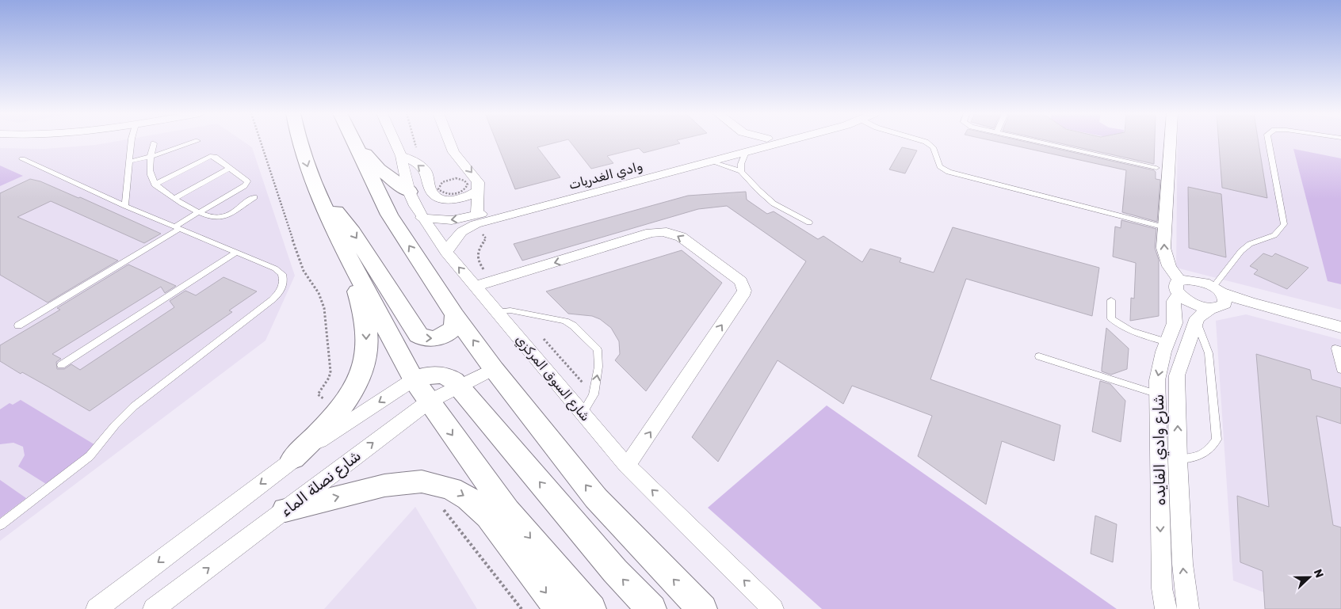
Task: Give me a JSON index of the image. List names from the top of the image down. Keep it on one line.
{"streets":{"street":["وادي الغدريات","شارع السوق المركزي","شارع وادي الفايده","شارع نصلة الماء"]},"crossings":[["وادي الغدريات","شارع السوق المركزي"]],"one_way":["شارع السوق المركزي"],"north":"right"}
